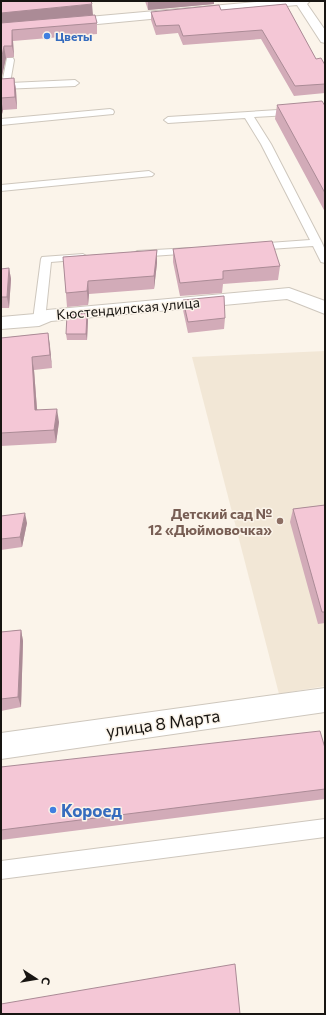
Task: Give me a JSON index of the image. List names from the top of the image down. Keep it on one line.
{"streets":{"street":["Кюстендилская улица","улица 8 Марта"]},"places":["Цветы","Детский сад № 12 «Дюймовочка»","Короед"],"north":"right"}
